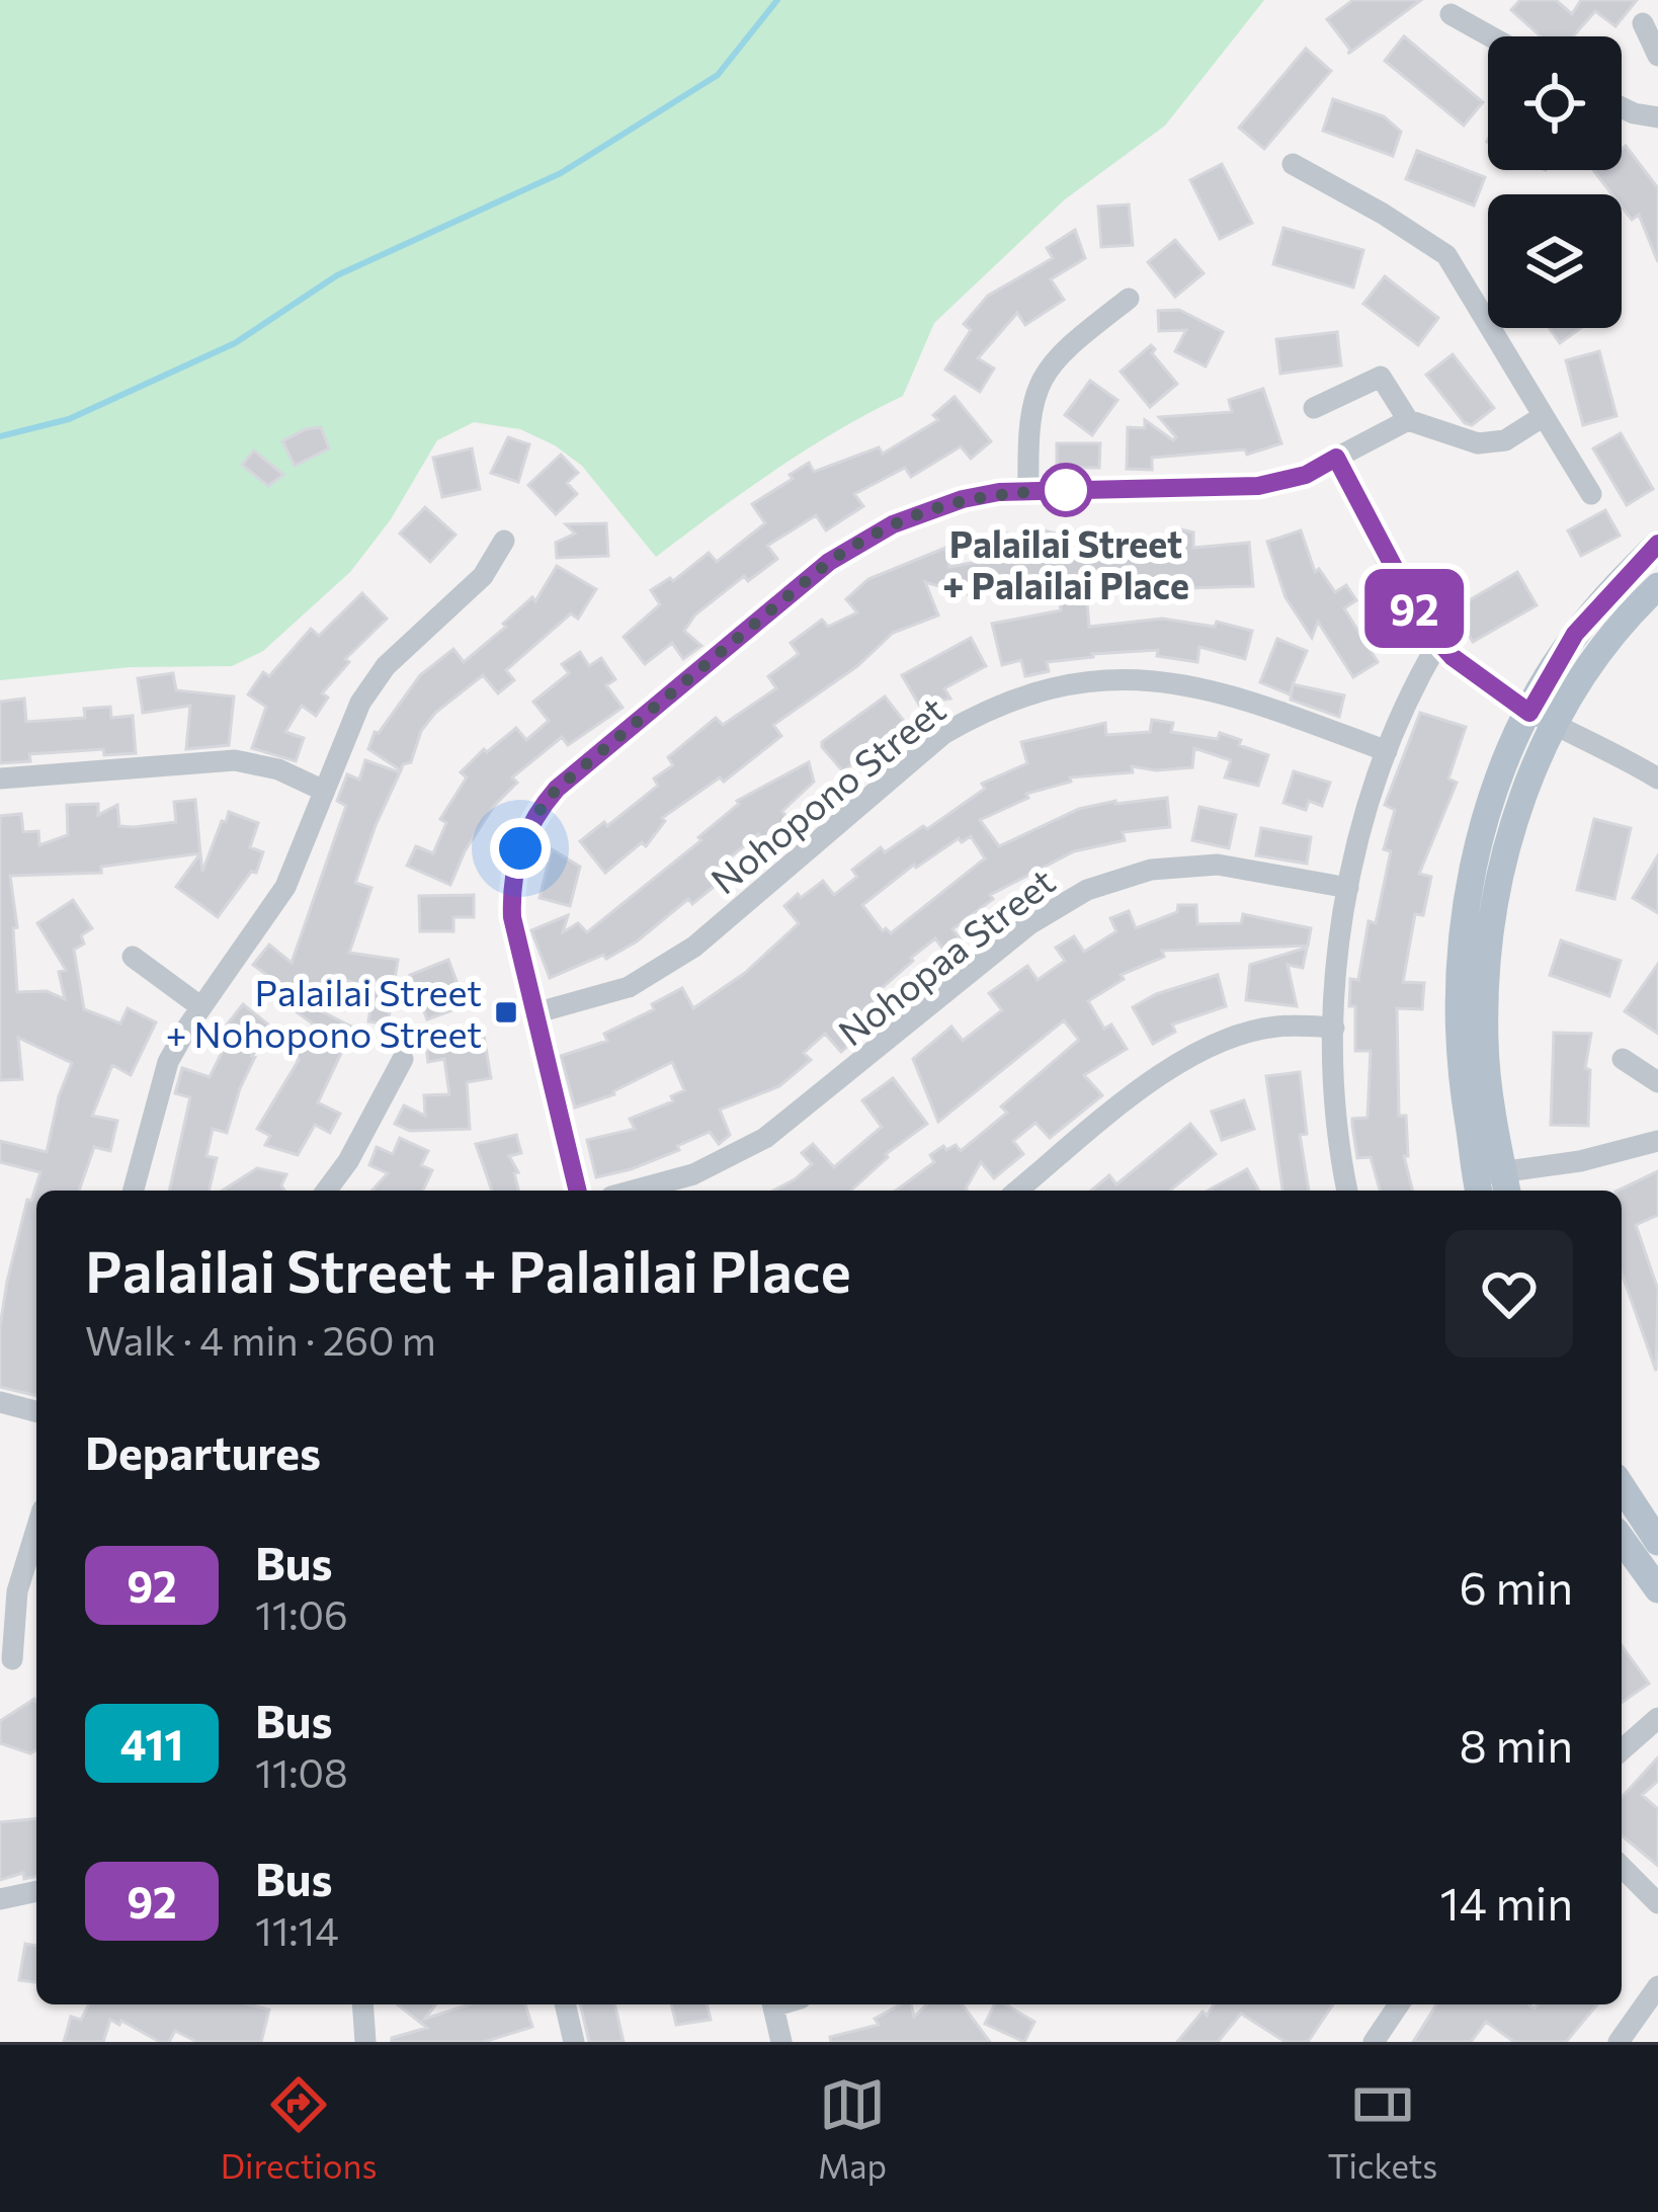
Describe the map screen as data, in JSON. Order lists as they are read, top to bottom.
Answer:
{
  "streets": {
    "street": ["Nohopono Street", "Nohopaa Street"]
  },
  "places": {
    "other": ["Palailai Street + Palailai Place"],
    "transit": ["Palailai Street + Nohopono Street"]
  },
  "lines": ["bus line 92"],
  "page": {
    "on_map": "92",
    "heading": [
      ["Palailai Street + Palailai Place", "Walk · 4 min · 260 m"],
      "Departures"
    ],
    "list": [
      {
        "mark": "92",
        "name": "Bus",
        "note": "11:06",
        "value": "6 min"
      },
      {
        "mark": "411",
        "name": "Bus",
        "note": "11:08",
        "value": "8 min"
      },
      {
        "mark": "92",
        "name": "Bus",
        "note": "11:14",
        "value": "14 min"
      }
    ],
    "tabs": ["Directions", "Map", "Tickets"]
  }
}
